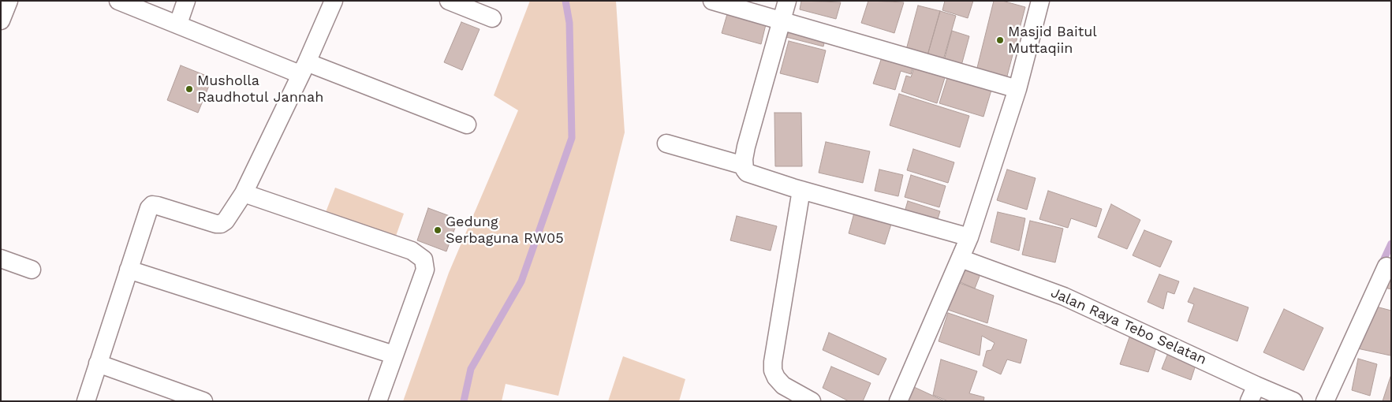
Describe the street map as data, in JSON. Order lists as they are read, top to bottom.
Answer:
{
  "streets": {
    "street": ["Jalan Raya Tebo Selatan"]
  },
  "places": ["Masjid Baitul Muttaqiin", "Musholla Raudhotul Jannah", "Gedung Serbaguna RW05"]
}
